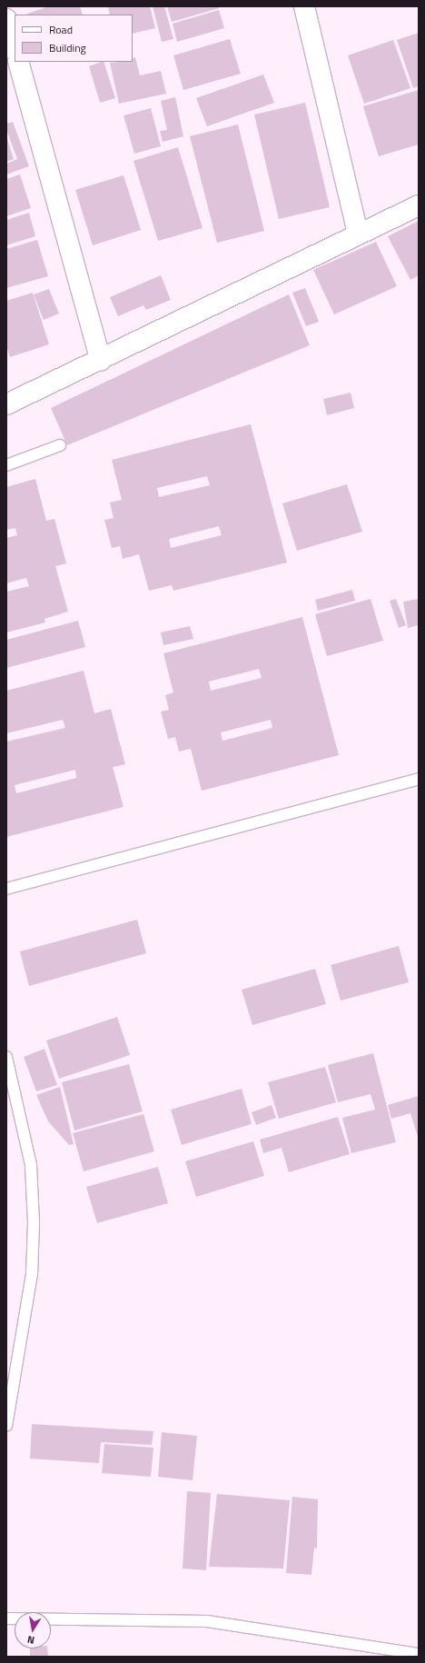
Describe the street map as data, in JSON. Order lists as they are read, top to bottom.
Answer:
{
  "legend": ["Road", "Building"],
  "north": "bottom"
}
